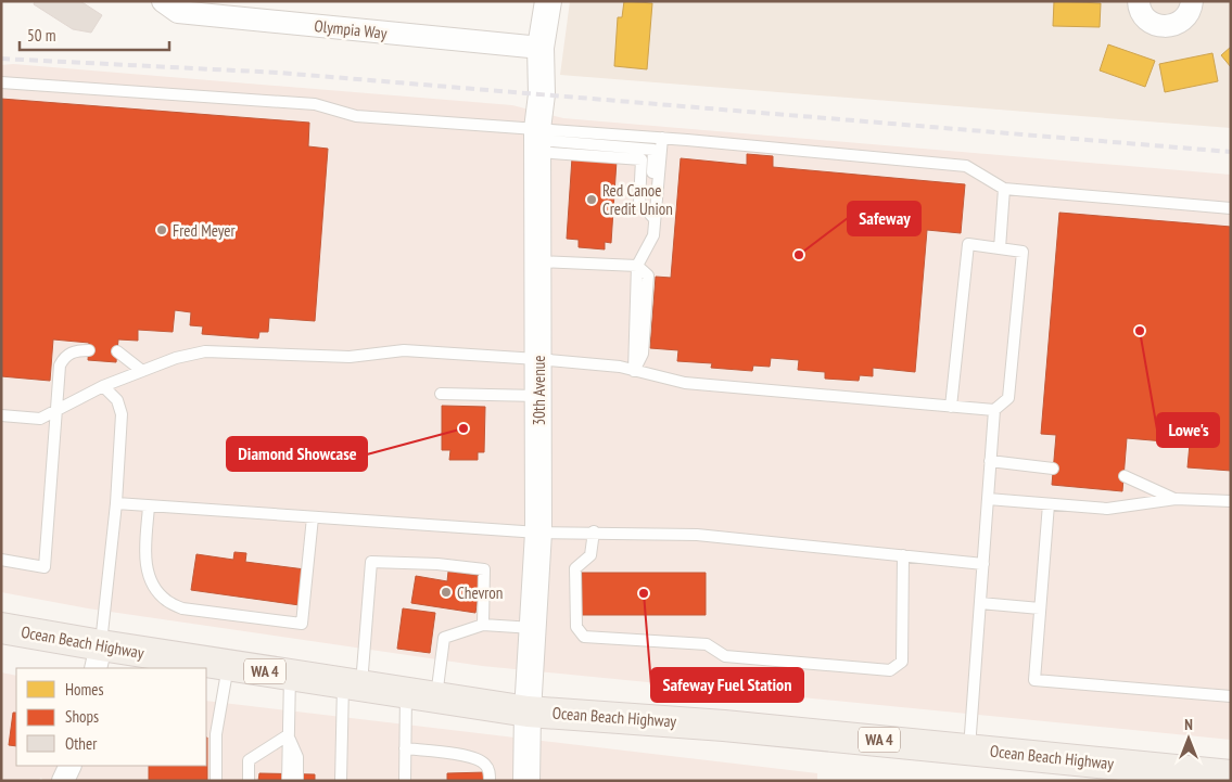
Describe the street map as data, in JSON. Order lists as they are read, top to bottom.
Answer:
{
  "streets": {
    "main road": ["Ocean Beach Highway", "WA 4"],
    "street": ["Olympia Way", "30th Avenue"]
  },
  "crossings": [
    ["Olympia Way", "30th Avenue"],
    ["30th Avenue", "Ocean Beach Highway"]
  ],
  "places": [
    "Red Canoe Credit Union",
    "Fred Meyer",
    "Safeway",
    "Lowe's",
    "Diamond Showcase",
    "Chevron",
    "Safeway Fuel Station"
  ],
  "legend": ["Homes", "Shops", "Other"],
  "scale_bar": "50 m",
  "north": "top"
}
